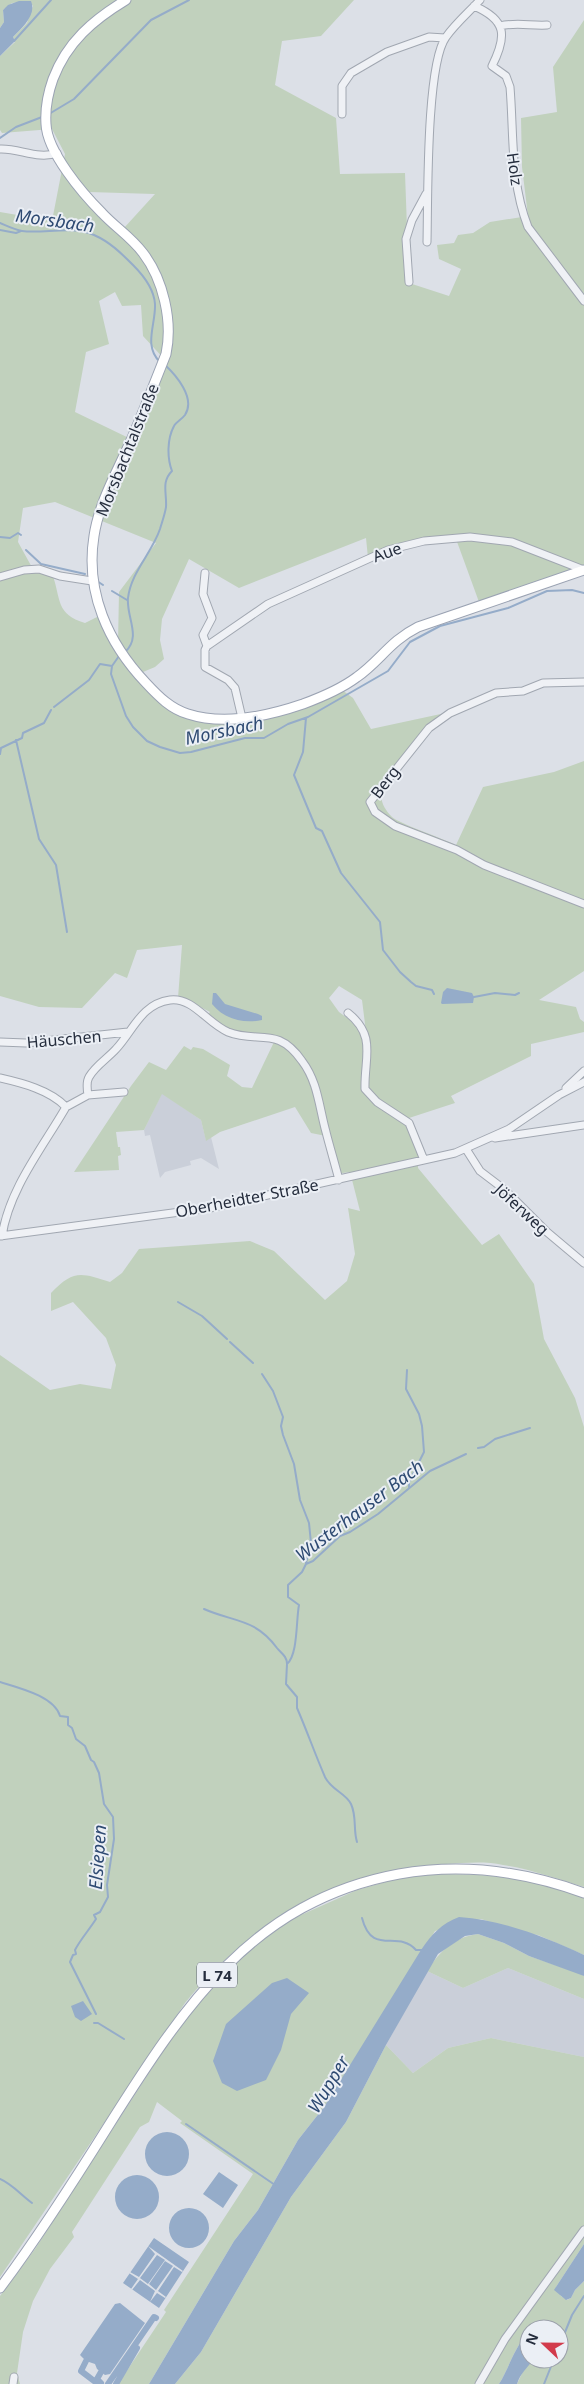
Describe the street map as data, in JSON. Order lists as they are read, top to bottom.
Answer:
{
  "streets": {
    "main road": ["Morsbachtalstraße", "L 74"],
    "street": [
      "Holz",
      "Aue",
      "Berg",
      "Häuschen",
      "Oberheidter Straße",
      "Jöferweg"
    ]
  },
  "crossings": [
    ["Morsbachtalstraße", "Aue"],
    ["Oberheidter Straße", "Jöferweg"]
  ],
  "water": [
    "Morsbach",
    "Wusterhauser Bach",
    "Elsiepen",
    "Wupper"
  ],
  "north": "left"
}
